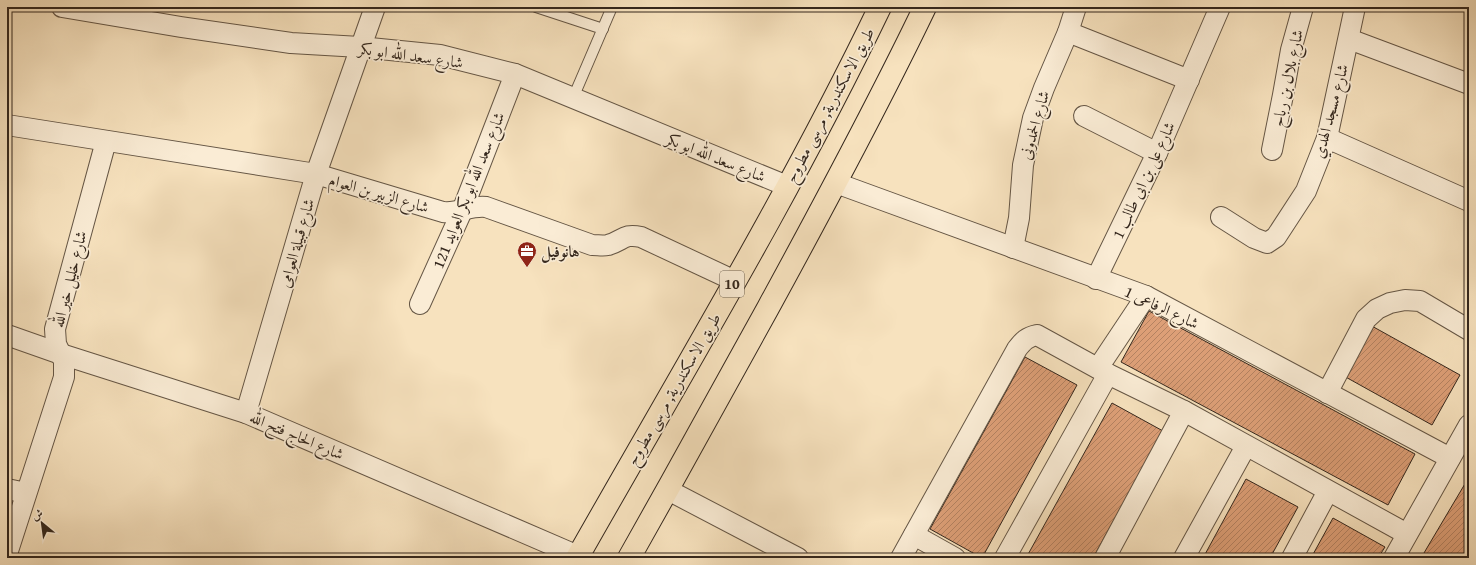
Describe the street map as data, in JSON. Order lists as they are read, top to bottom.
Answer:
{
  "streets": {
    "main road": ["طريق الاسكندرية, مرسى مطروح", "10"],
    "street": [
      "شارع سعد الله ابو بكر",
      "شارع بلال بن رباح",
      "شارع مسجد الهدي",
      "شارع الحمدونى",
      "شارع على بن ابى طالب 1",
      "شارع سعد الله ابو بكر العوايد 121",
      "شارع الزبير بن العوام",
      "شارع قبيلة العوامى",
      "شارع خليل خير الله",
      "شارع الرفاعى 1",
      "شارع الحاج فتح الله"
    ]
  },
  "crossings": [
    ["شارع سعد الله ابو بكر", "طريق الاسكندرية, مرسى مطروح"],
    ["شارع سعد الله ابو بكر", "شارع سعد الله ابو بكر العوايد 121"],
    ["شارع سعد الله ابو بكر", "شارع قبيلة العوامى"],
    ["طريق الاسكندرية, مرسى مطروح", "شارع الزبير بن العوام"],
    ["طريق الاسكندرية, مرسى مطروح", "شارع الحاج فتح الله"],
    ["شارع الحمدونى", "شارع الرفاعى 1"],
    ["شارع على بن ابى طالب 1", "شارع الرفاعى 1"],
    ["شارع سعد الله ابو بكر العوايد 121", "شارع الزبير بن العوام"],
    ["شارع الزبير بن العوام", "شارع قبيلة العوامى"],
    ["شارع الزبير بن العوام", "شارع خليل خير الله"],
    ["شارع قبيلة العوامى", "شارع الحاج فتح الله"],
    ["شارع خليل خير الله", "شارع الحاج فتح الله"]
  ],
  "places": {
    "office": ["هانوفيل"]
  },
  "north": "top left"
}
